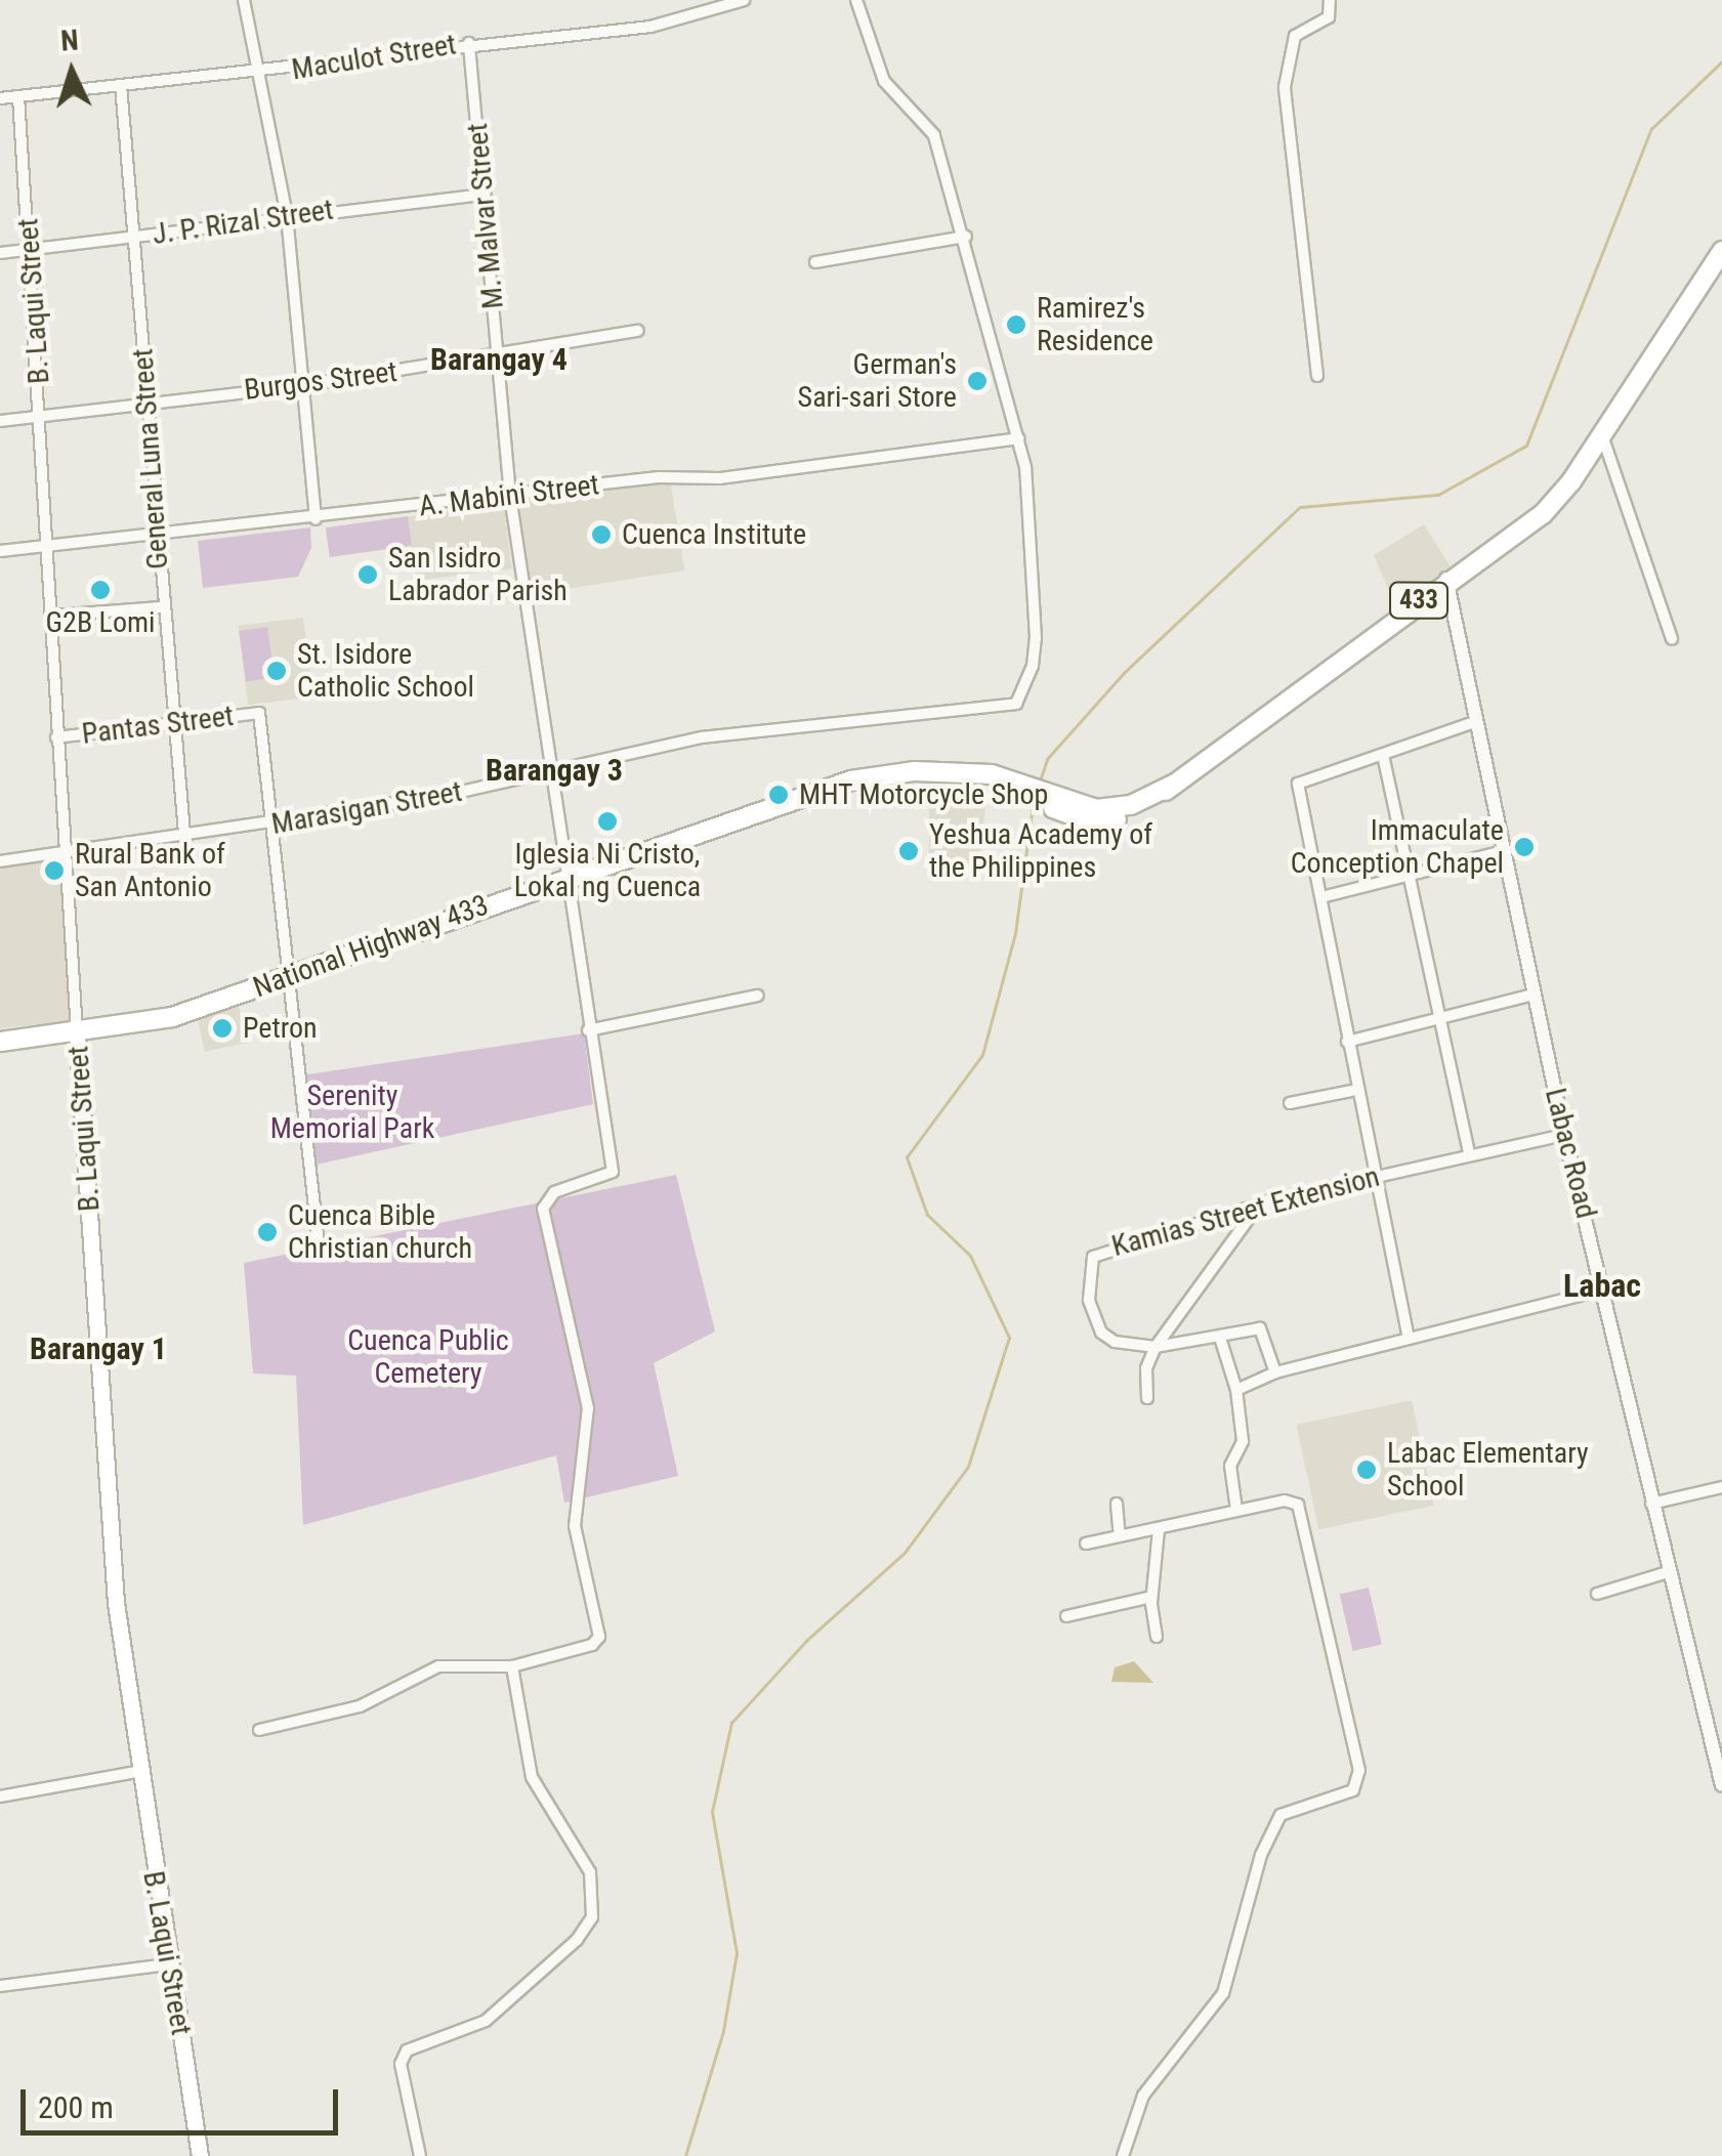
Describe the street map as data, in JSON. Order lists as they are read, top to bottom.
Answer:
{
  "streets": {
    "main road": ["B. Laqui Street", "433", "National Highway 433"],
    "street": [
      "Maculot Street",
      "M. Malvar Street",
      "J. P. Rizal Street",
      "Burgos Street",
      "General Luna Street",
      "A. Mabini Street",
      "Pantas Street",
      "Marasigan Street",
      "Labac Road",
      "Kamias Street Extension"
    ]
  },
  "crossings": [
    ["Maculot Street", "M. Malvar Street"],
    ["Maculot Street", "B. Laqui Street"],
    ["Maculot Street", "General Luna Street"],
    ["M. Malvar Street", "J. P. Rizal Street"],
    ["M. Malvar Street", "Burgos Street"],
    ["M. Malvar Street", "A. Mabini Street"],
    ["M. Malvar Street", "Marasigan Street"],
    ["M. Malvar Street", "National Highway 433"],
    ["J. P. Rizal Street", "B. Laqui Street"],
    ["J. P. Rizal Street", "General Luna Street"],
    ["B. Laqui Street", "Burgos Street"],
    ["B. Laqui Street", "A. Mabini Street"],
    ["B. Laqui Street", "Pantas Street"],
    ["B. Laqui Street", "Marasigan Street"],
    ["B. Laqui Street", "National Highway 433"],
    ["Burgos Street", "General Luna Street"],
    ["General Luna Street", "A. Mabini Street"],
    ["General Luna Street", "Pantas Street"],
    ["General Luna Street", "Marasigan Street"],
    ["A. Mabini Street", "Marasigan Street"],
    ["Pantas Street", "Marasigan Street"],
    ["National Highway 433", "Labac Road"],
    ["Labac Road", "Kamias Street Extension"]
  ],
  "districts": [
    "Barangay 4",
    "Barangay 3",
    "Labac",
    "Barangay 1"
  ],
  "parks": ["Serenity Memorial Park", "Cuenca Public Cemetery"],
  "places": [
    "Ramirez's Residence",
    "German's Sari-sari Store",
    "Cuenca Institute",
    "San Isidro Labrador Parish",
    "G2B Lomi",
    "St. Isidore Catholic School",
    "MHT Motorcycle Shop",
    "Iglesia Ni Cristo, Lokal ng Cuenca",
    "Immaculate Conception Chapel",
    "Yeshua Academy of the Philippines",
    "Rural Bank of San Antonio",
    "Petron",
    "Cuenca Bible Christian church",
    "Labac Elementary School"
  ],
  "scale_bar": "200 m",
  "north": "top"
}
